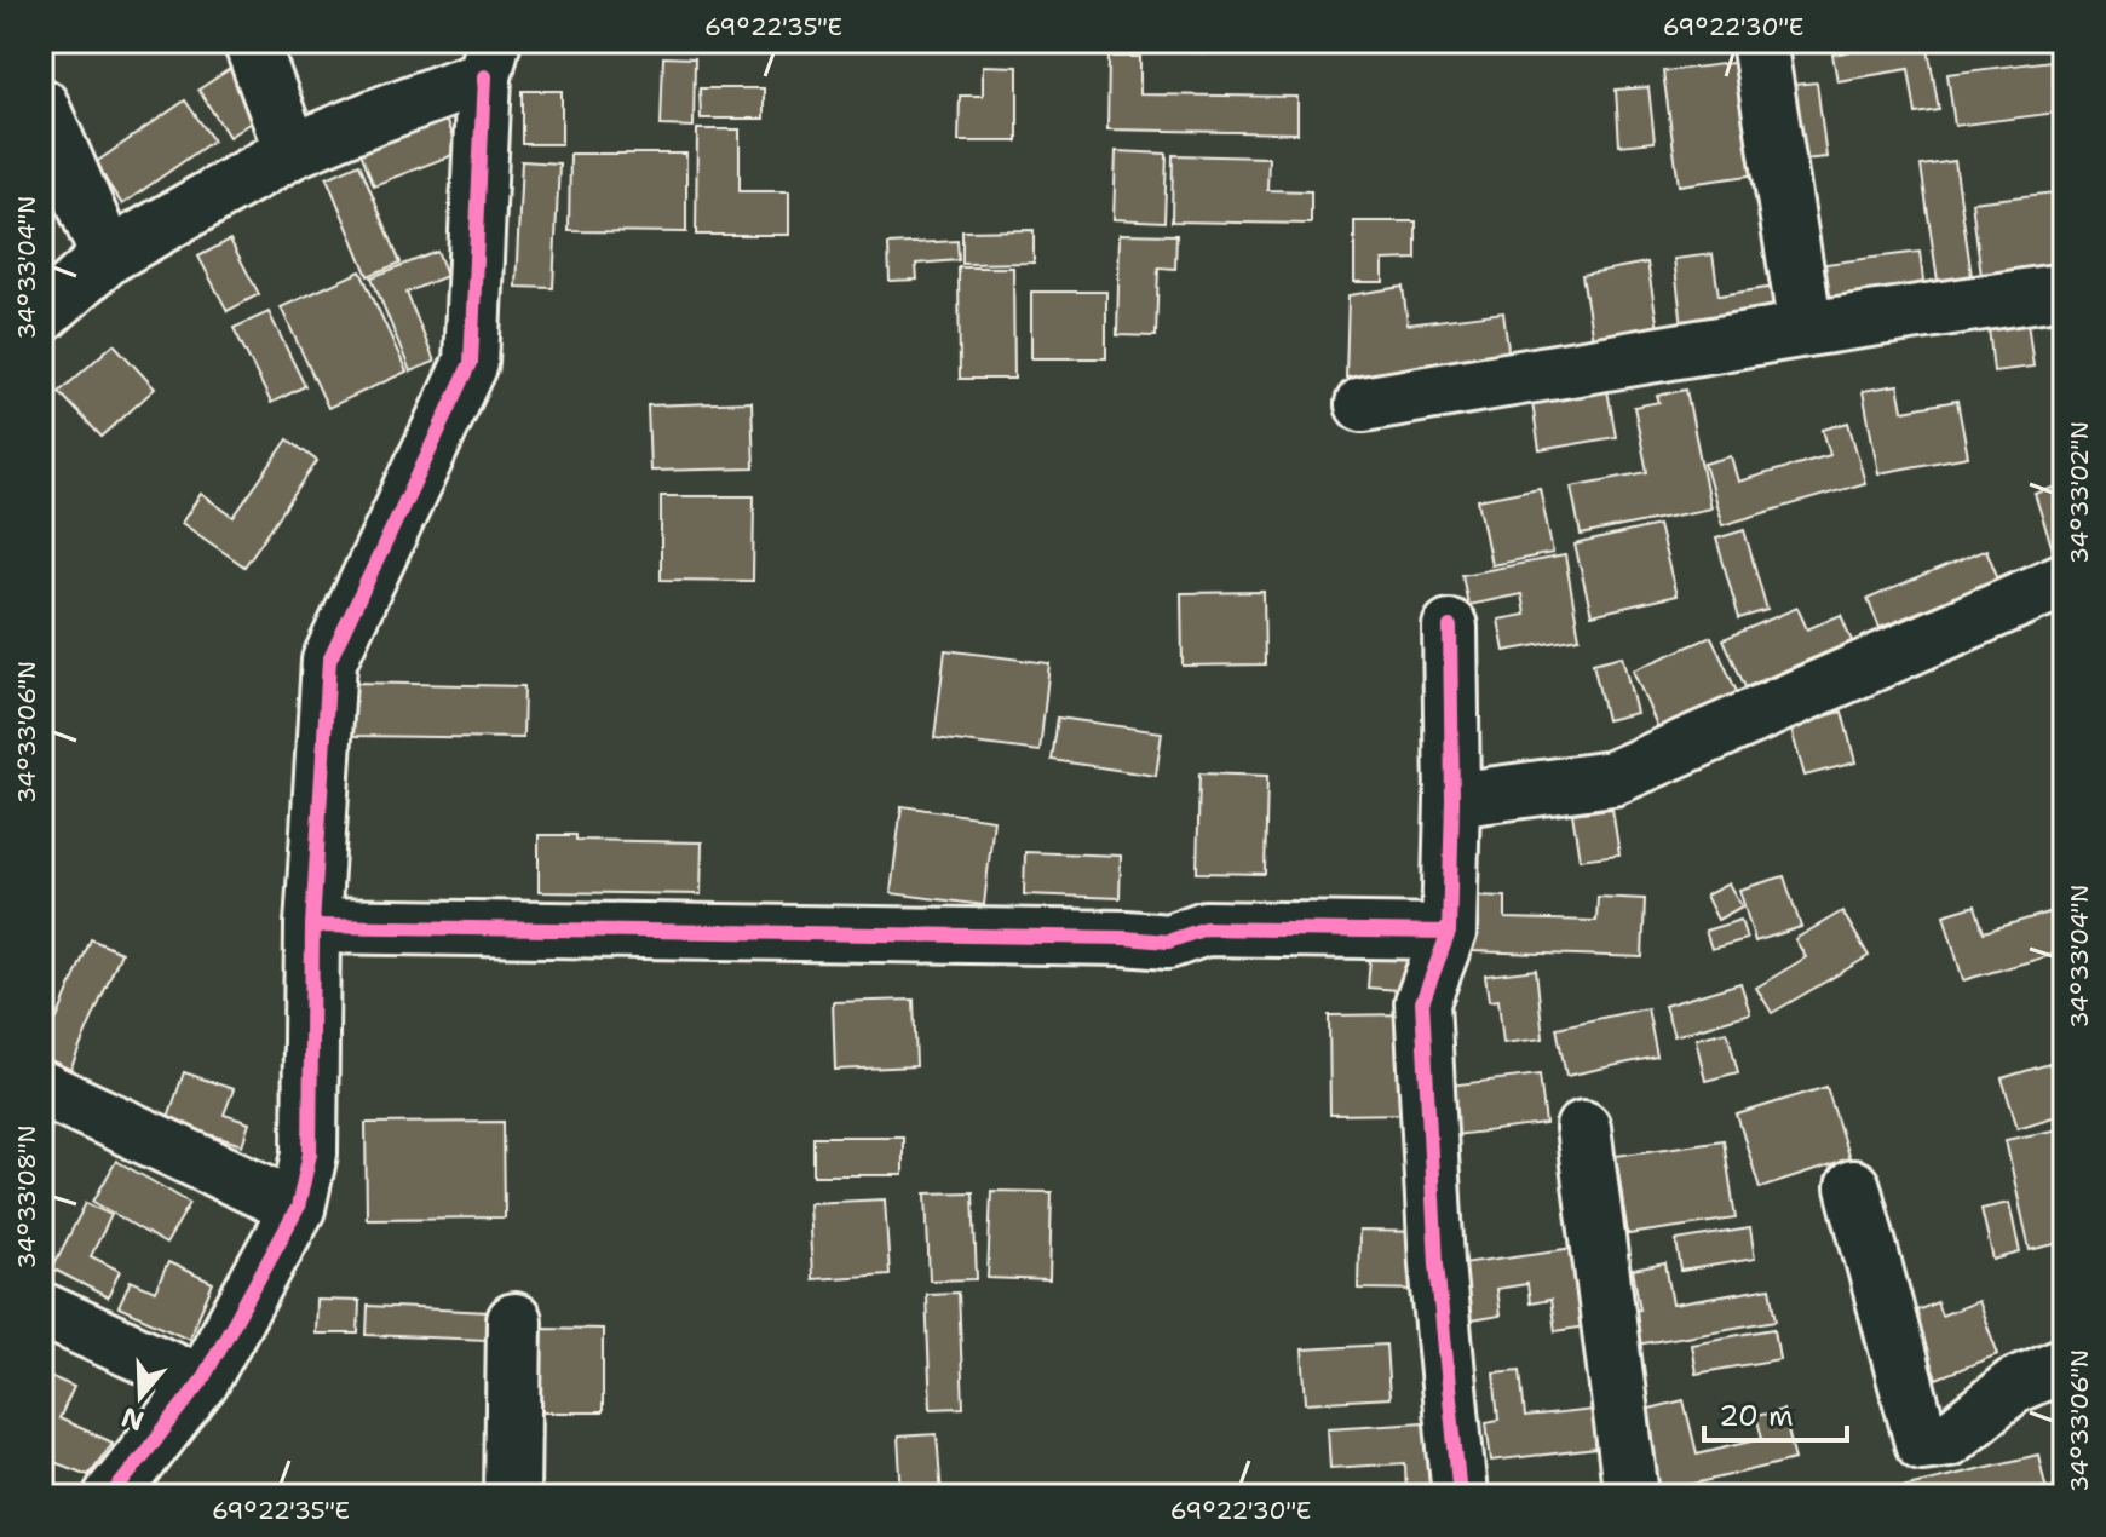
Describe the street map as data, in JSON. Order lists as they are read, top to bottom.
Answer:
{
  "scale_bar": "20 m",
  "north": "bottom",
  "coordinates": [
    "69°22'35\"E",
    "69°22'30\"E",
    "34°33'04\"N",
    "34°33'02\"N",
    "34°33'06\"N",
    "34°33'08\"N"
  ]
}
